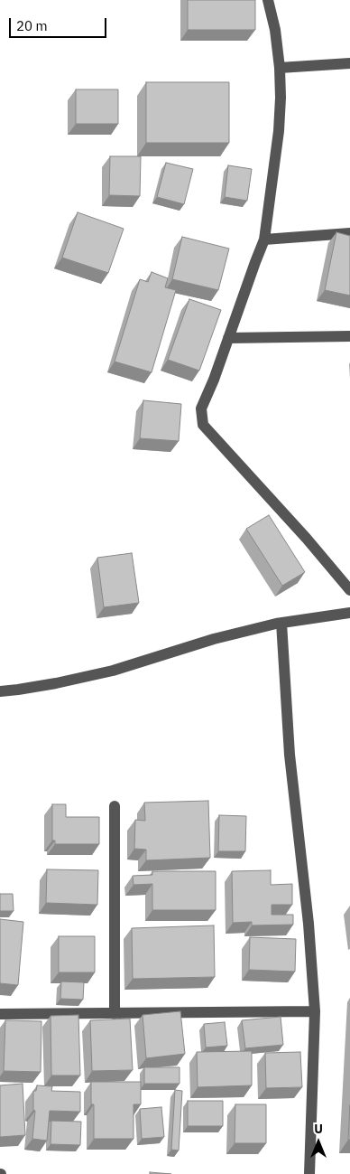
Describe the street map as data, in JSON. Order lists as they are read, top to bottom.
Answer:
{
  "scale_bar": "20 m",
  "north": "top"
}
